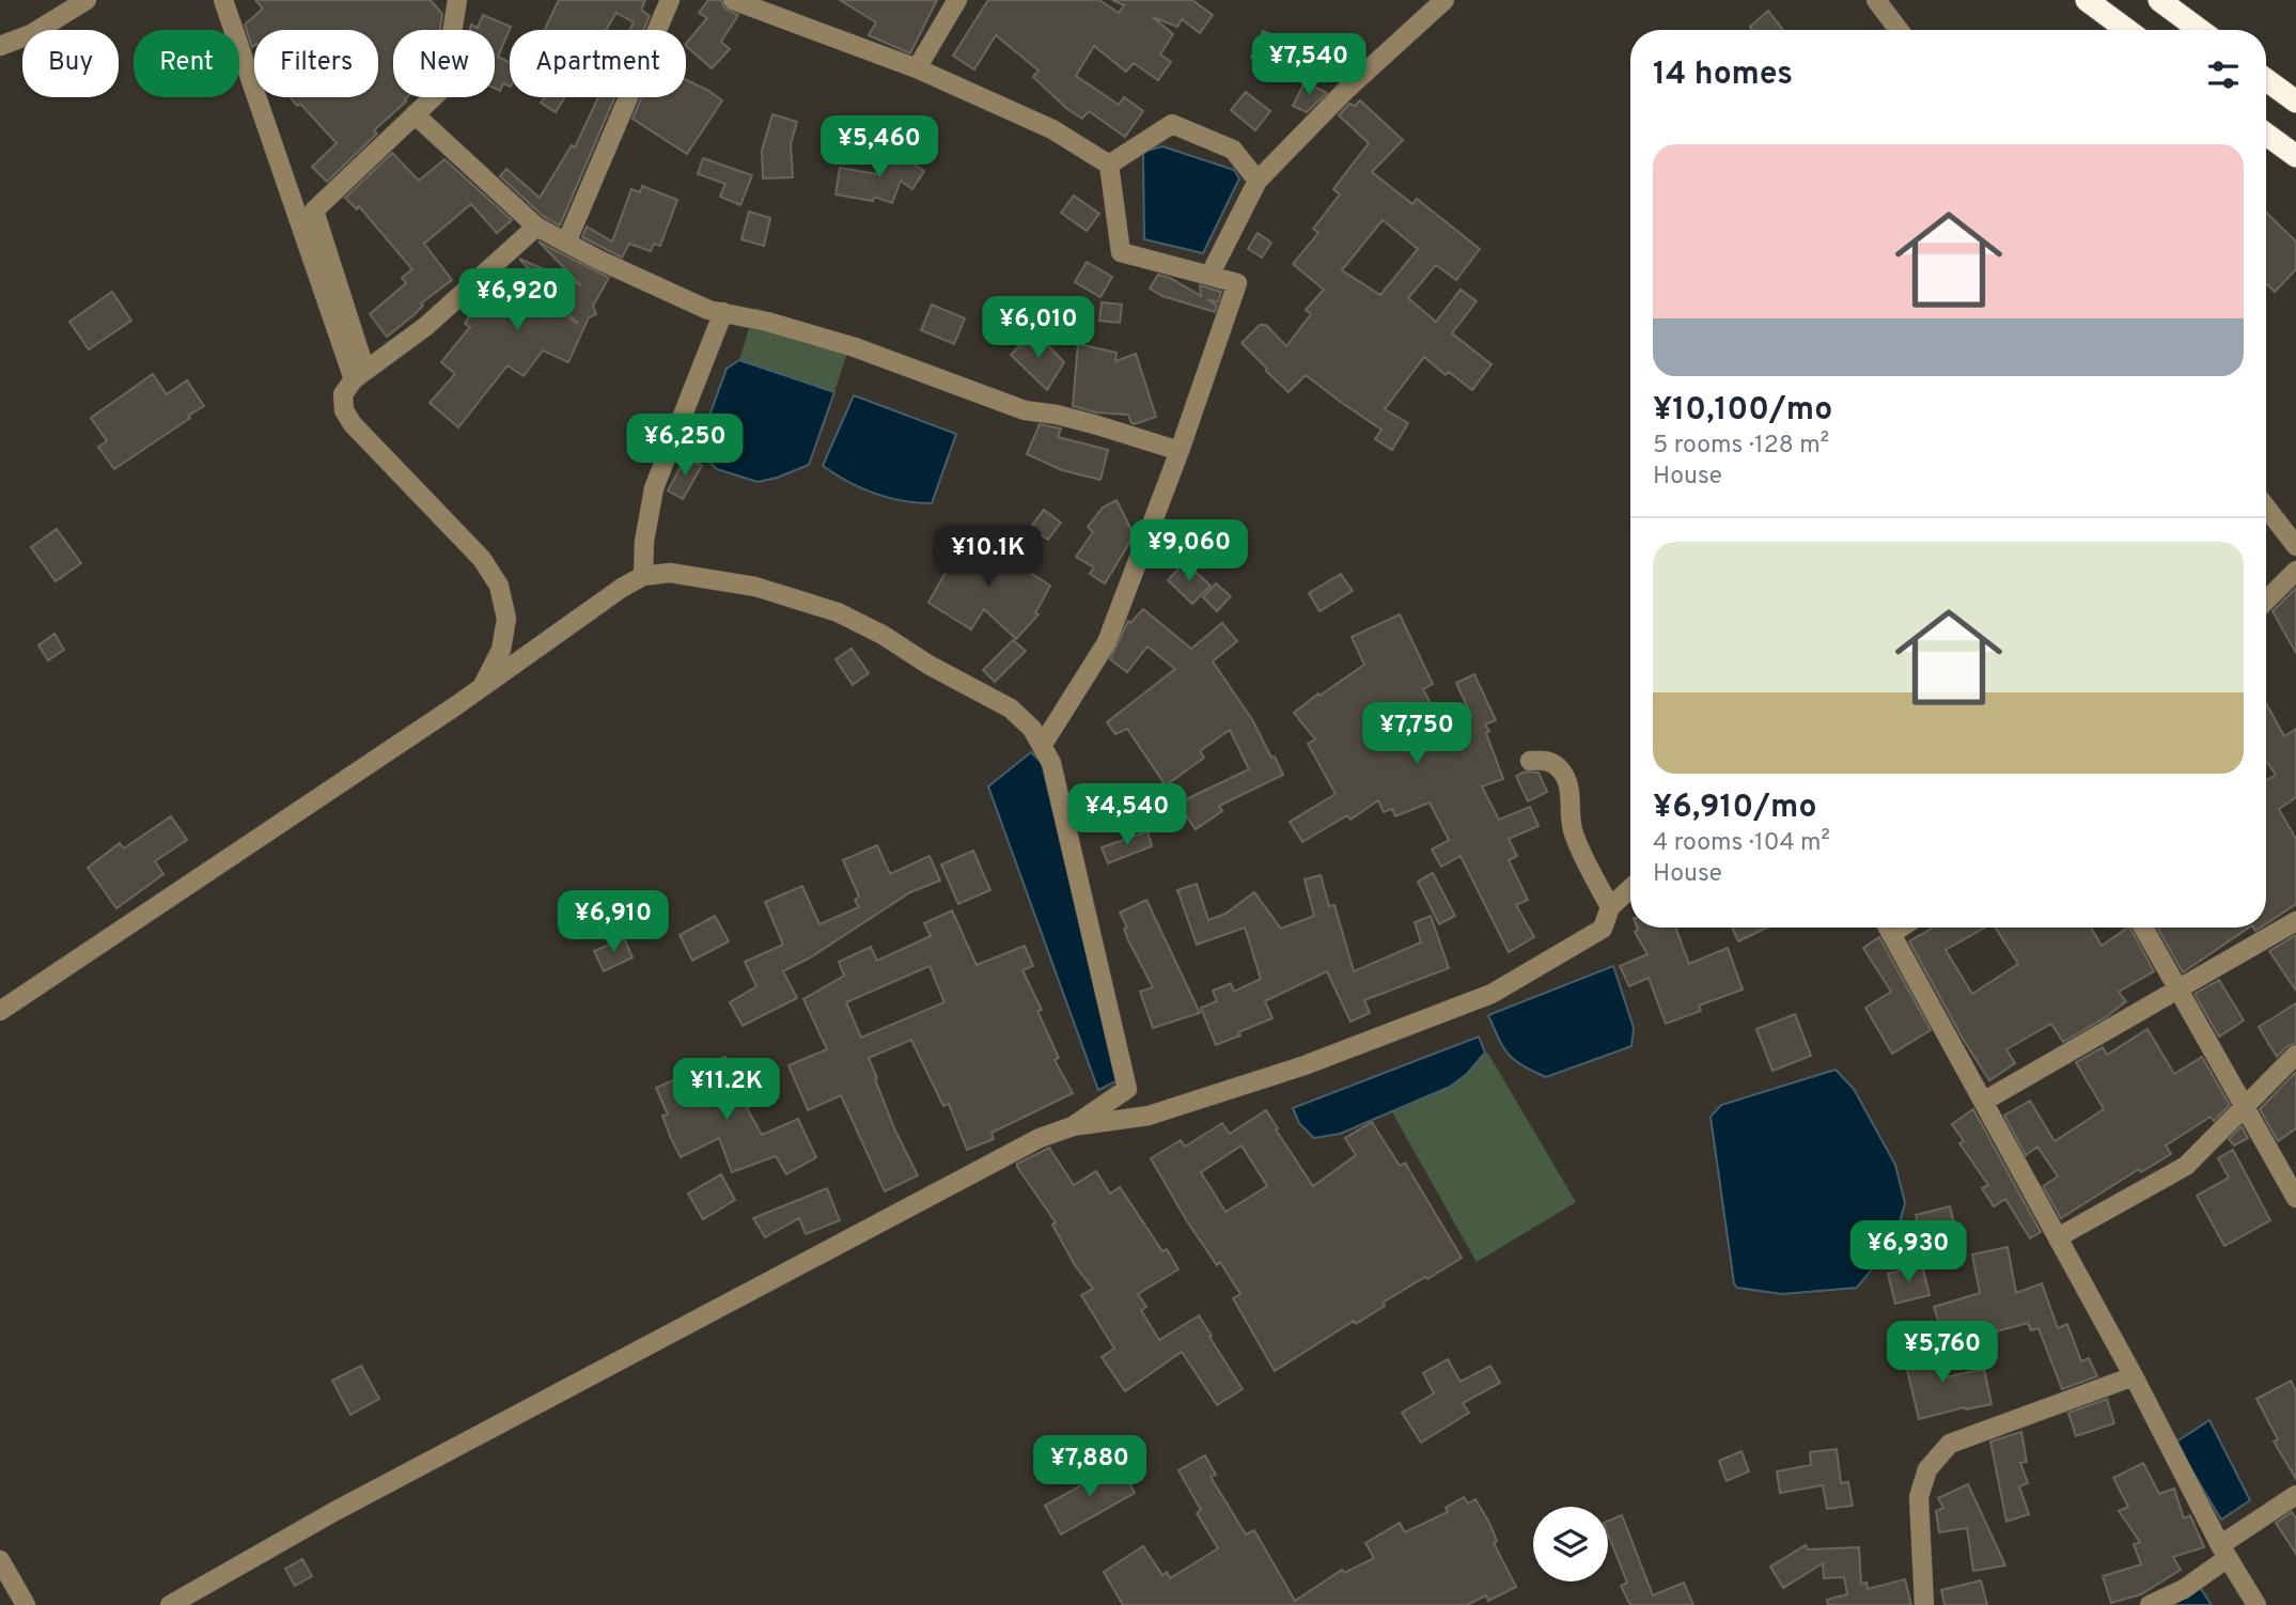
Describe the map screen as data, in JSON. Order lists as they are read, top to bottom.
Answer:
{
  "page": {
    "chip": [
      "Buy",
      "Rent",
      "Filters",
      "New",
      "Apartment"
    ],
    "heading": "14 homes",
    "price": [
      "¥7,540",
      "¥5,460",
      "¥6,920",
      "¥6,010",
      "¥6,250",
      "¥9,060",
      "¥10.1K",
      "¥7,750",
      "¥4,540",
      "¥6,910",
      "¥11.2K",
      "¥6,930",
      "¥5,760",
      "¥7,880"
    ],
    "list": [
      {
        "name": "¥10,100/mo",
        "note": "5 rooms · 128 m² · House"
      },
      {
        "name": "¥6,910/mo",
        "note": "4 rooms · 104 m² · House"
      }
    ]
  }
}
